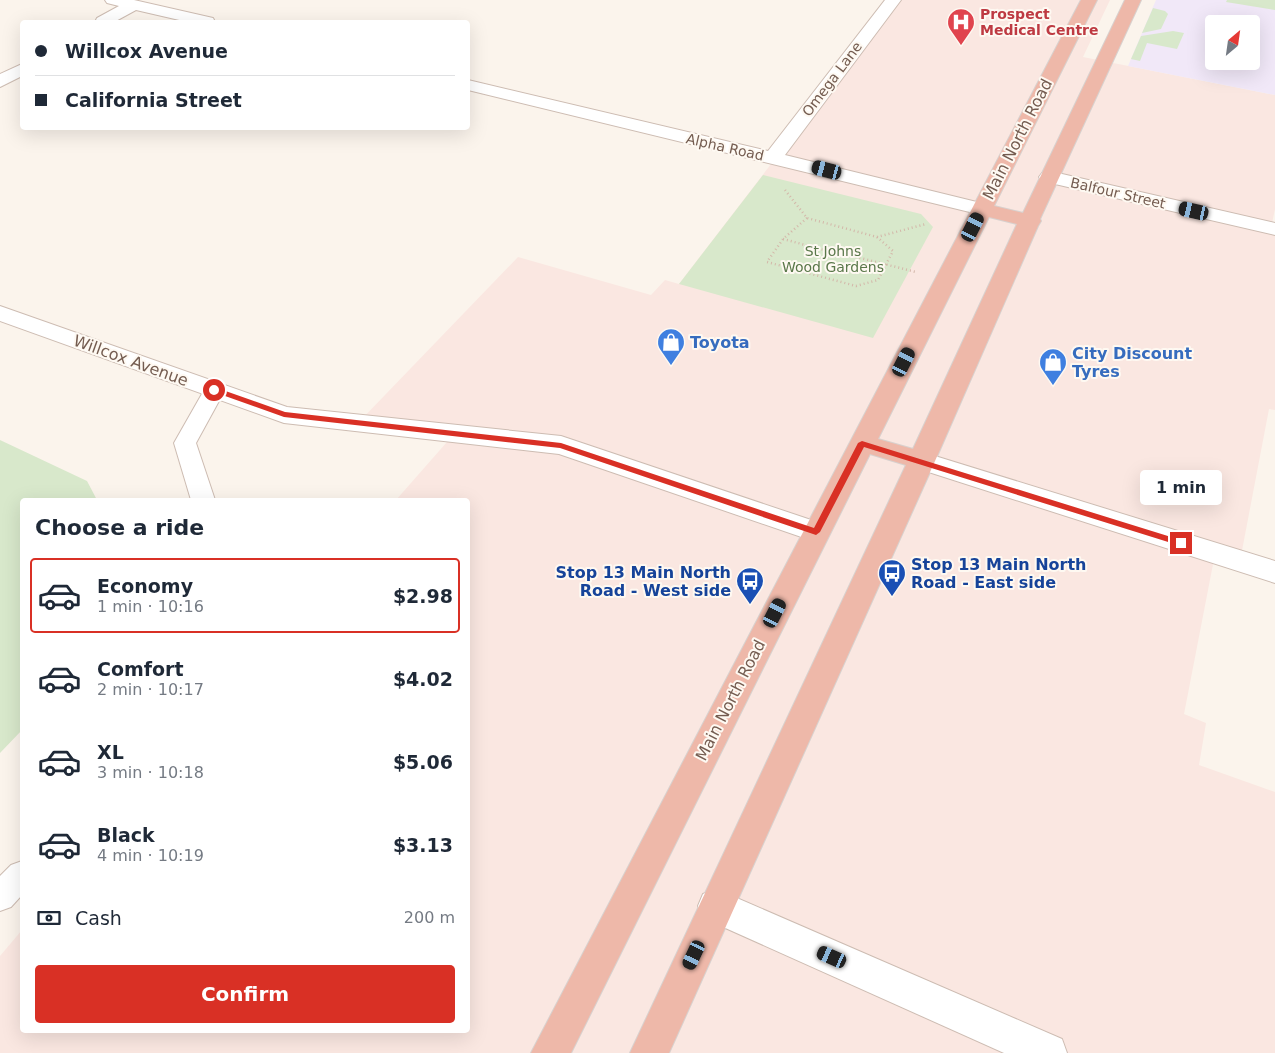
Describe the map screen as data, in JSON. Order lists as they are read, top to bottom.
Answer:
{
  "streets": {
    "highway": ["Main North Road"],
    "street": [
      "Omega Lane",
      "Alpha Road",
      "Balfour Street",
      "Willcox Avenue"
    ]
  },
  "crossings": [
    ["Omega Lane", "Alpha Road"],
    ["Main North Road", "Alpha Road"],
    ["Main North Road", "Willcox Avenue"]
  ],
  "parks": ["St Johns Wood Gardens"],
  "places": {
    "hospital": ["Prospect Medical Centre"],
    "shop": ["Toyota", "City Discount Tyres"],
    "bus stop": ["Stop 13 Main North Road - East side", "Stop 13 Main North Road - West side"]
  },
  "north": "top right",
  "page": {
    "banner": ["Willcox Avenue", "California Street"],
    "bubble": "1 min",
    "heading": "Choose a ride",
    "list": [
      {
        "name": "Economy",
        "note": "1 min · 10:16",
        "value": "$2.98"
      },
      {
        "name": "Comfort",
        "note": "2 min · 10:17",
        "value": "$4.02"
      },
      {
        "name": "XL",
        "note": "3 min · 10:18",
        "value": "$5.06"
      },
      {
        "name": "Black",
        "note": "4 min · 10:19",
        "value": "$3.13"
      }
    ],
    "pay": ["Cash", "200 m"],
    "buttons": "Confirm"
  }
}
